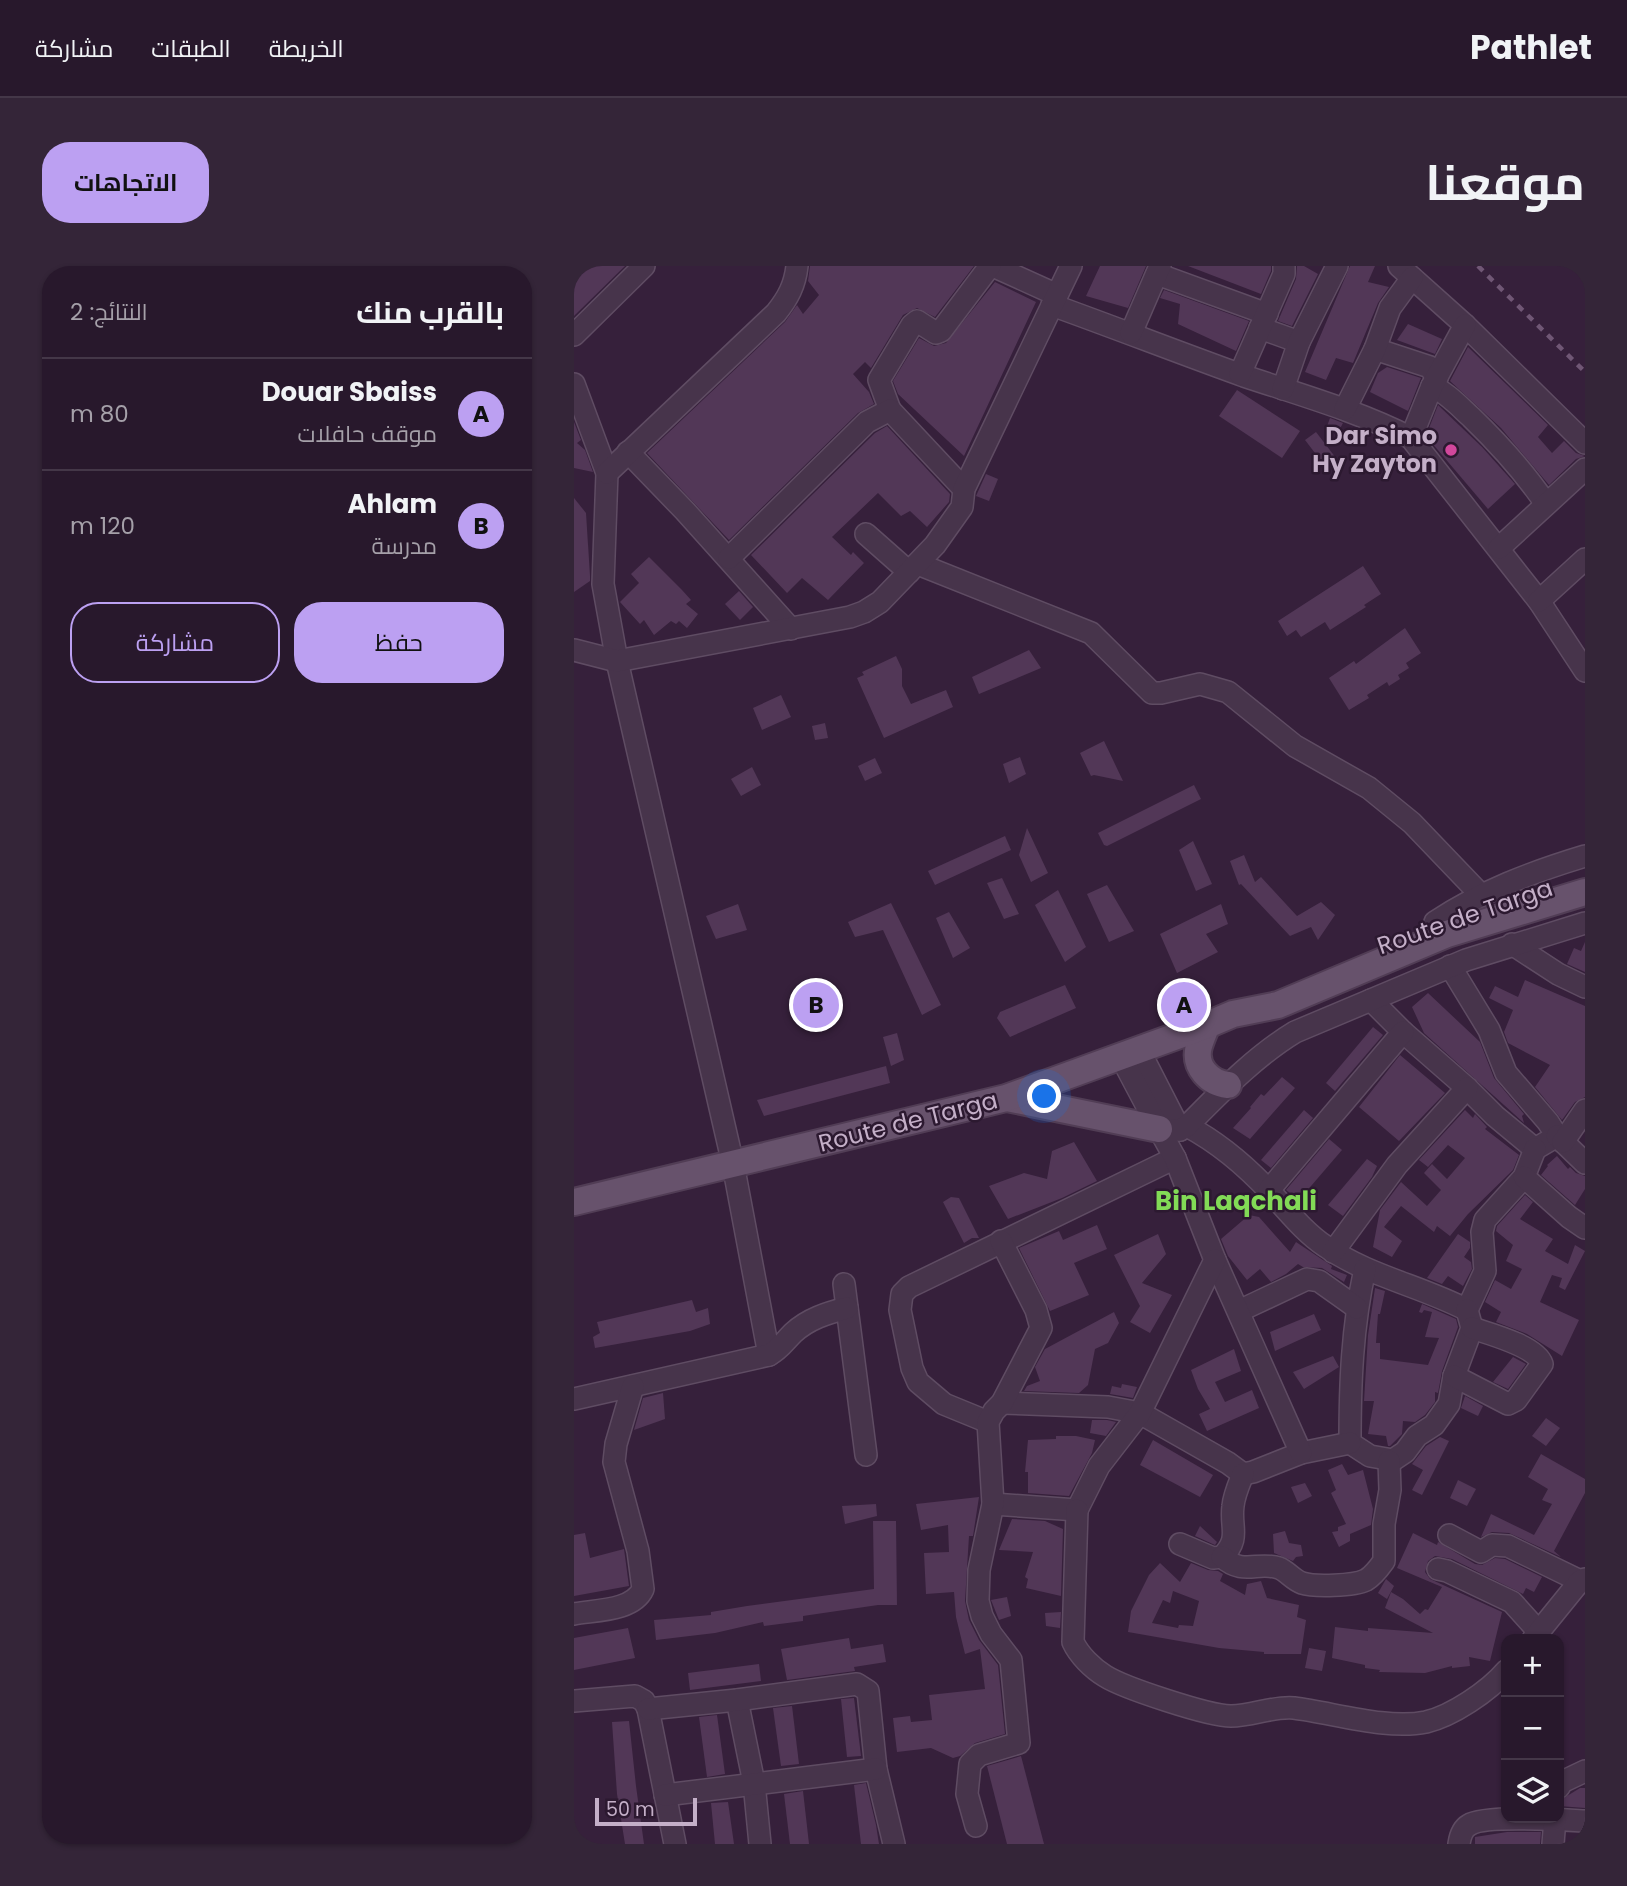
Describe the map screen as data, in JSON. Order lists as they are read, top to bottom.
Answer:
{
  "streets": {
    "main road": ["Route de Targa"]
  },
  "districts": ["Bin Laqchali"],
  "places": ["Dar Simo Hy Zayton"],
  "scale_bar": "50 m",
  "page": {
    "header": "Pathlet",
    "nav": ["الخريطة", "الطبقات", "مشاركة"],
    "title": "موقعنا",
    "buttons": [
      "الاتجاهات",
      ["حفظ", "مشاركة"]
    ],
    "heading": ["بالقرب منك", "النتائج: 2"],
    "list": [
      {
        "mark": "A",
        "name": "Douar Sbaiss",
        "note": "موقف حافلات",
        "value": "80 m"
      },
      {
        "mark": "B",
        "name": "Ahlam",
        "note": "مدرسة",
        "value": "120 m"
      }
    ],
    "pins": ["A", "B"],
    "map_buttons": ["+", "−"],
    "scale": "50 m"
  }
}
